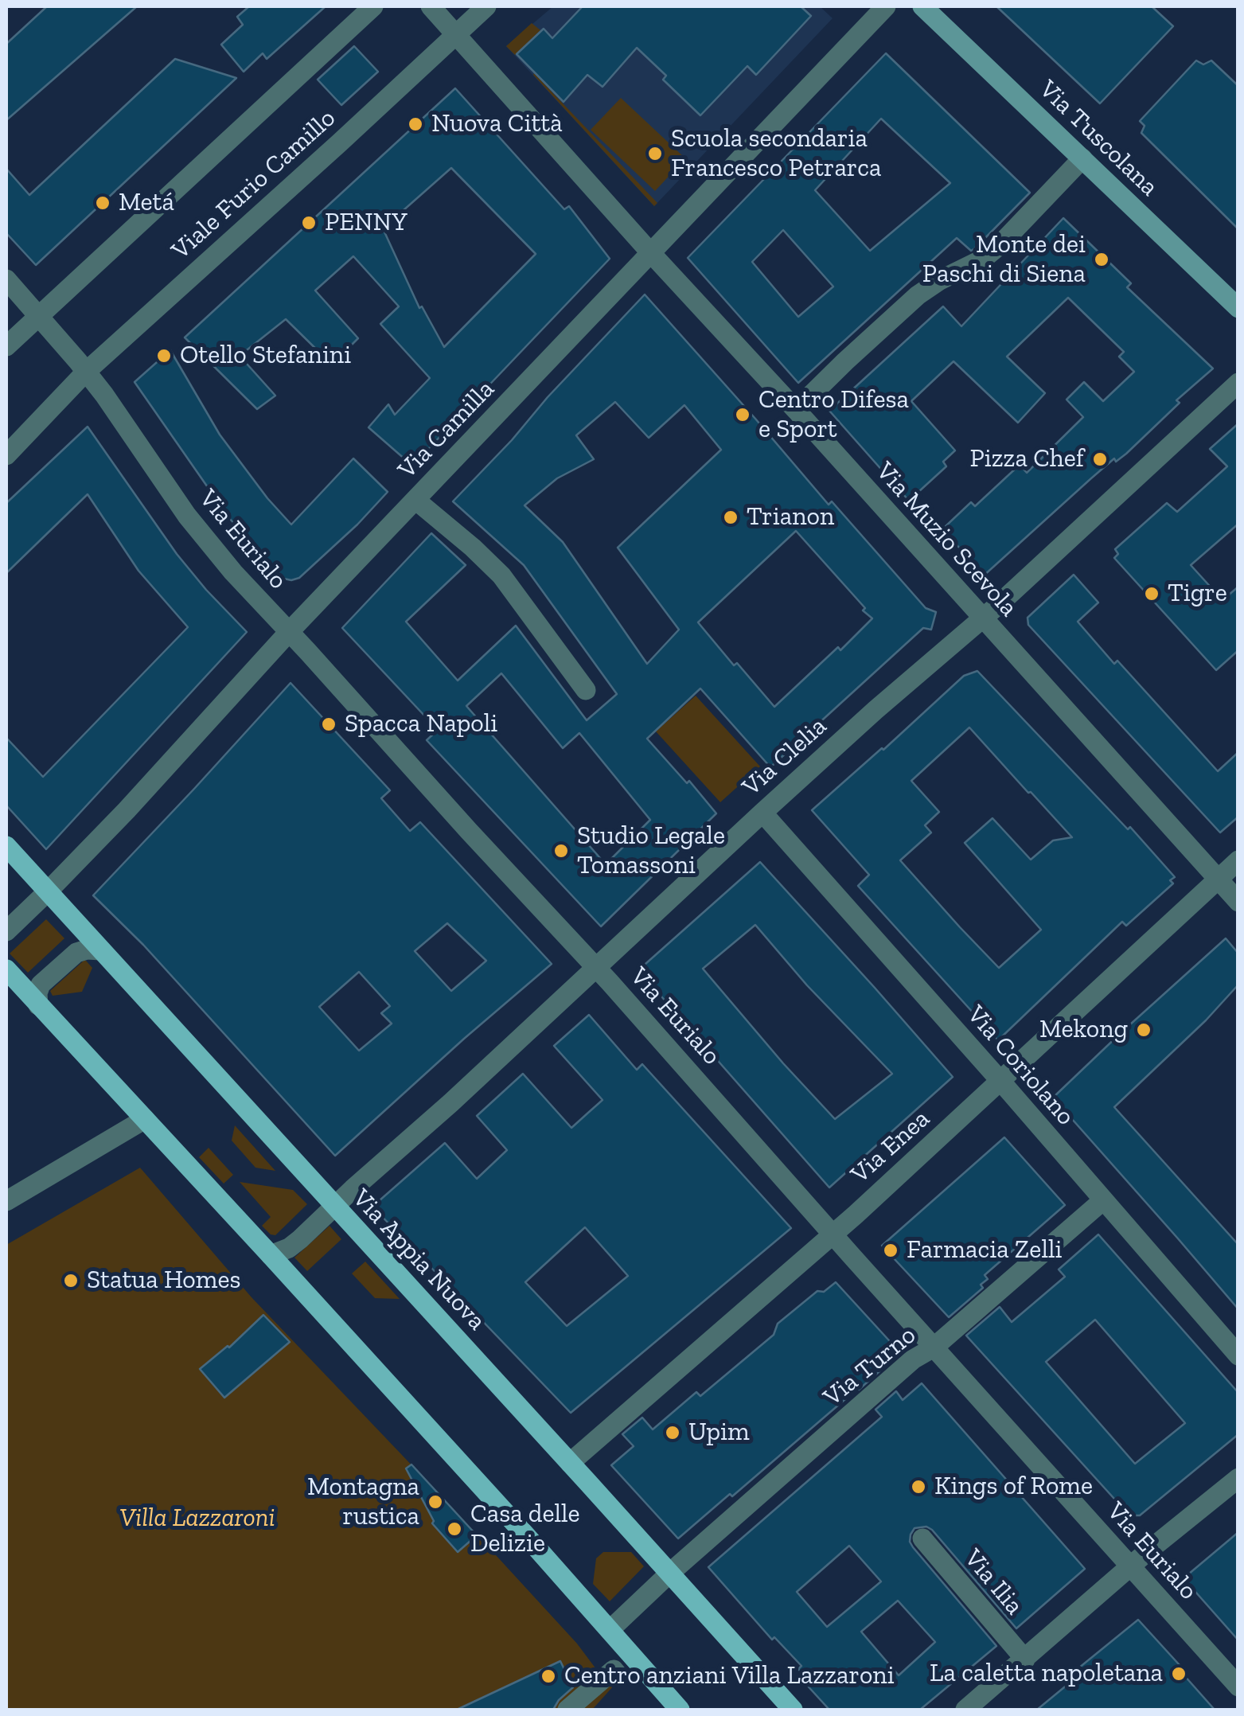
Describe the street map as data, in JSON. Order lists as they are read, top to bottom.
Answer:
{
  "streets": {
    "main road": ["Via Tuscolana", "Via Appia Nuova"],
    "street": [
      "Viale Furio Camillo",
      "Via Camilla",
      "Via Eurialo",
      "Via Muzio Scevola",
      "Via Clelia",
      "Via Coriolano",
      "Via Enea",
      "Via Turno",
      "Via Ilia"
    ]
  },
  "crossings": [
    ["Viale Furio Camillo", "Via Eurialo"],
    ["Viale Furio Camillo", "Via Muzio Scevola"],
    ["Via Camilla", "Via Eurialo"],
    ["Via Camilla", "Via Muzio Scevola"],
    ["Via Camilla", "Via Appia Nuova"],
    ["Via Eurialo", "Via Clelia"],
    ["Via Eurialo", "Via Enea"],
    ["Via Eurialo", "Via Turno"],
    ["Via Muzio Scevola", "Via Clelia"],
    ["Via Muzio Scevola", "Via Enea"],
    ["Via Clelia", "Via Coriolano"],
    ["Via Clelia", "Via Appia Nuova"],
    ["Via Coriolano", "Via Enea"],
    ["Via Coriolano", "Via Turno"],
    ["Via Enea", "Via Appia Nuova"],
    ["Via Appia Nuova", "Via Turno"]
  ],
  "parks": ["Villa Lazzaroni"],
  "places": [
    "Nuova Città",
    "Scuola secondaria Francesco Petrarca",
    "Metá",
    "PENNY",
    "Monte dei Paschi di Siena",
    "Otello Stefanini",
    "Centro Difesa e Sport",
    "Pizza Chef",
    "Trianon",
    "Tigre",
    "Spacca Napoli",
    "Studio Legale Tomassoni",
    "Mekong",
    "Farmacia Zelli",
    "Statua Homes",
    "Upim",
    "Kings of Rome",
    "Montagna rustica",
    "Casa delle Delizie",
    "La caletta napoletana",
    "Centro anziani Villa Lazzaroni"
  ]
}
